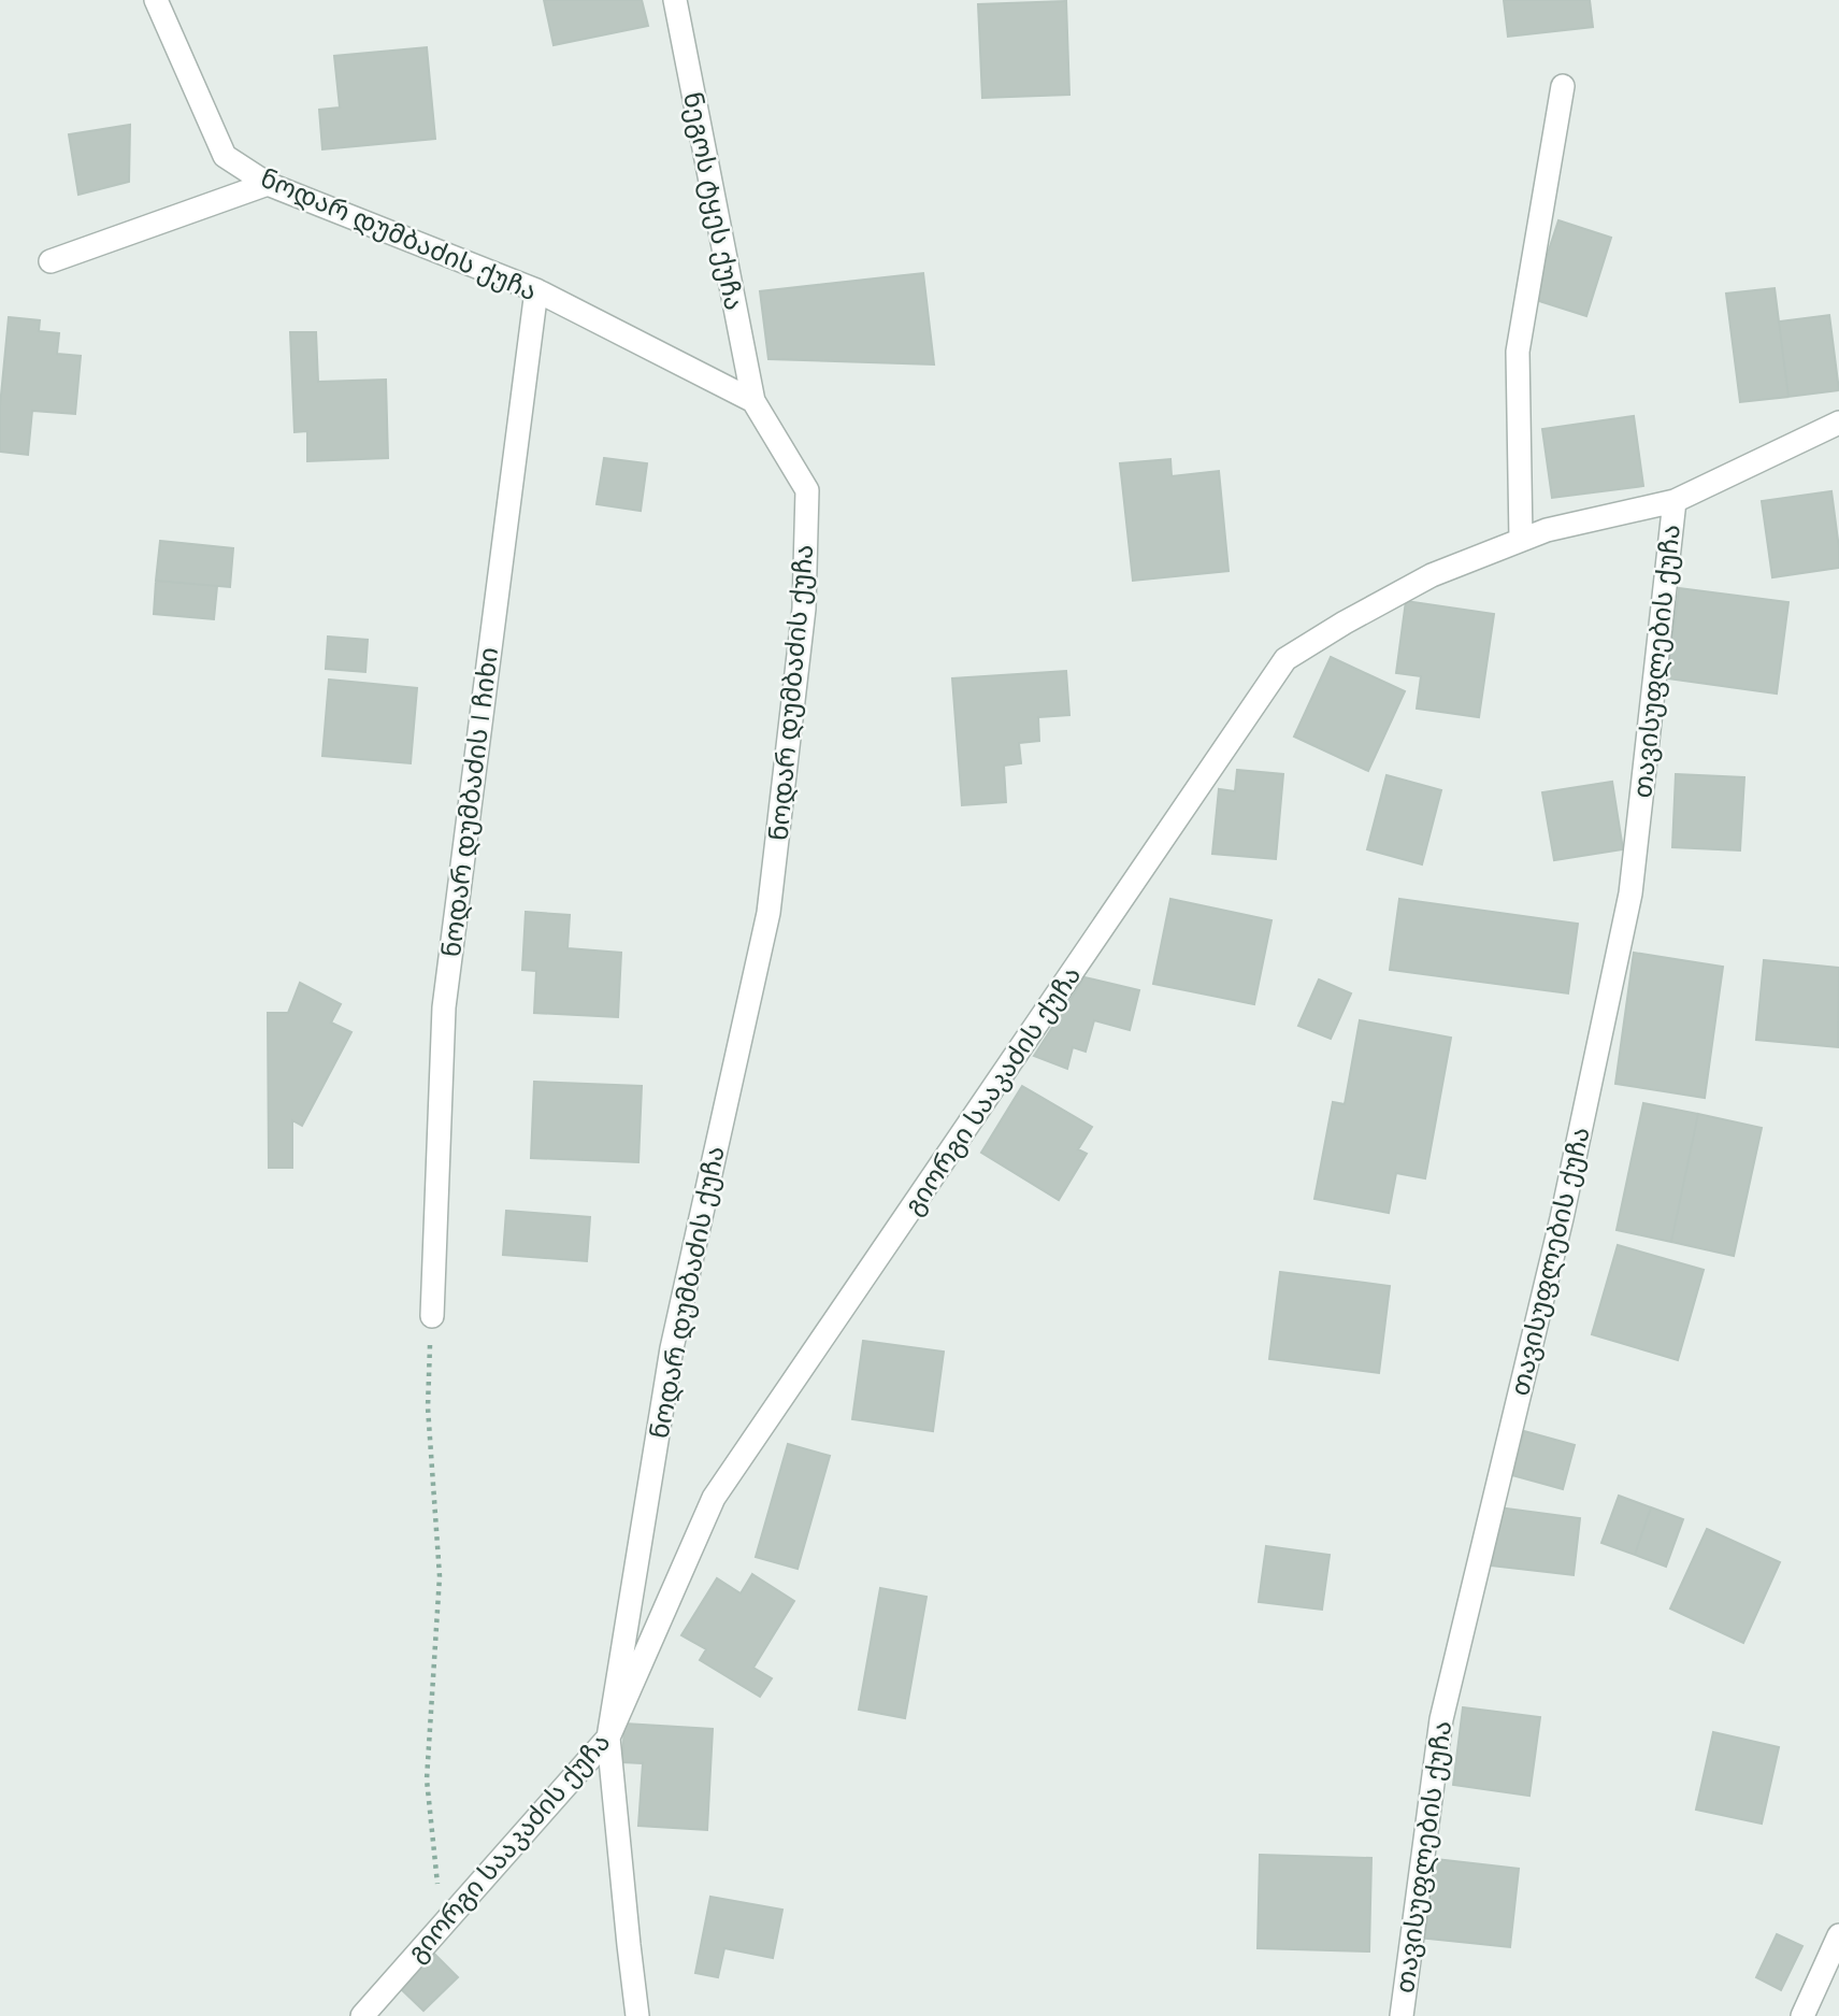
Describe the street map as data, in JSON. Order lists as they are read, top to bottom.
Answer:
{
  "streets": {
    "street": [
      "ნეგოს ტყეს ქუჩა",
      "ნოდარ დუმბაძის ქუჩა",
      "თავისუფლების ქუჩა",
      "ნოდარ დუმბაძის I ჩიხი",
      "გიორგი სააკაძის ქუჩა"
    ]
  },
  "crossings": [
    ["ნეგოს ტყეს ქუჩა", "ნოდარ დუმბაძის ქუჩა"],
    ["ნოდარ დუმბაძის ქუჩა", "ნოდარ დუმბაძის I ჩიხი"],
    ["ნოდარ დუმბაძის ქუჩა", "გიორგი სააკაძის ქუჩა"],
    ["თავისუფლების ქუჩა", "გიორგი სააკაძის ქუჩა"]
  ]
}
